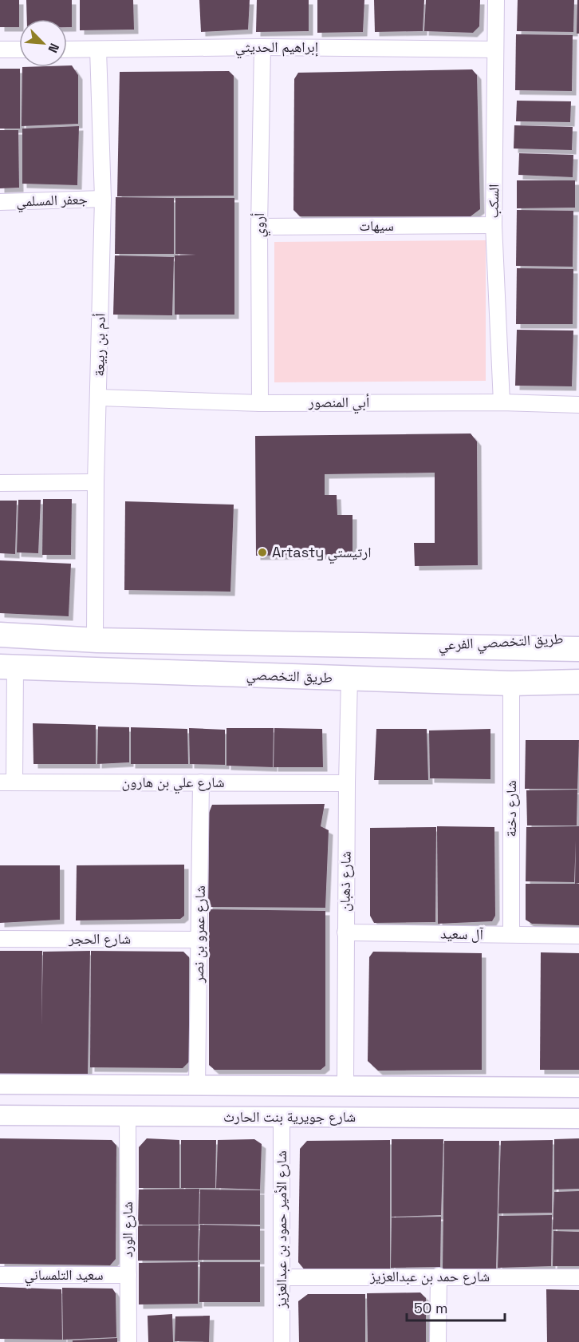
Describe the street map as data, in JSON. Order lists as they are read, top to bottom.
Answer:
{
  "streets": {
    "main road": ["طريق التخصصي"],
    "street": [
      "إبراهيم الحديثي",
      "جعفر المسلمي",
      "السكب",
      "أروي",
      "سيهات",
      "أدم بن ربيعة",
      "أبي المنصور",
      "طريق التخصصي الفرعي",
      "شارع علي بن هارون",
      "شارع دخنة",
      "شارع ذهبان",
      "شارع عمرو بن نصر",
      "آل سعيد",
      "شارع الحجر",
      "شارع جويرية بنت الحارث",
      "شارع الورد",
      "شارع الأمير حمود بن عبدالعزيز",
      "سعيد التلمساني",
      "شارع حمد بن عبدالعزيز"
    ]
  },
  "crossings": [
    ["إبراهيم الحديثي", "السكب"],
    ["إبراهيم الحديثي", "أروي"],
    ["إبراهيم الحديثي", "أدم بن ربيعة"],
    ["جعفر المسلمي", "أدم بن ربيعة"],
    ["السكب", "سيهات"],
    ["السكب", "أبي المنصور"],
    ["أروي", "سيهات"],
    ["أروي", "أبي المنصور"],
    ["أدم بن ربيعة", "أبي المنصور"],
    ["طريق التخصصي", "شارع دخنة"],
    ["طريق التخصصي", "شارع ذهبان"],
    ["شارع علي بن هارون", "شارع ذهبان"],
    ["شارع علي بن هارون", "شارع عمرو بن نصر"],
    ["شارع دخنة", "آل سعيد"],
    ["شارع ذهبان", "آل سعيد"],
    ["شارع عمرو بن نصر", "شارع الحجر"],
    ["شارع جويرية بنت الحارث", "شارع الورد"],
    ["شارع جويرية بنت الحارث", "شارع الأمير حمود بن عبدالعزيز"],
    ["شارع الورد", "سعيد التلمساني"],
    ["شارع الأمير حمود بن عبدالعزيز", "شارع حمد بن عبدالعزيز"]
  ],
  "places": ["Artasty ارتيستي"],
  "scale_bar": "50 m",
  "north": "bottom right"
}
